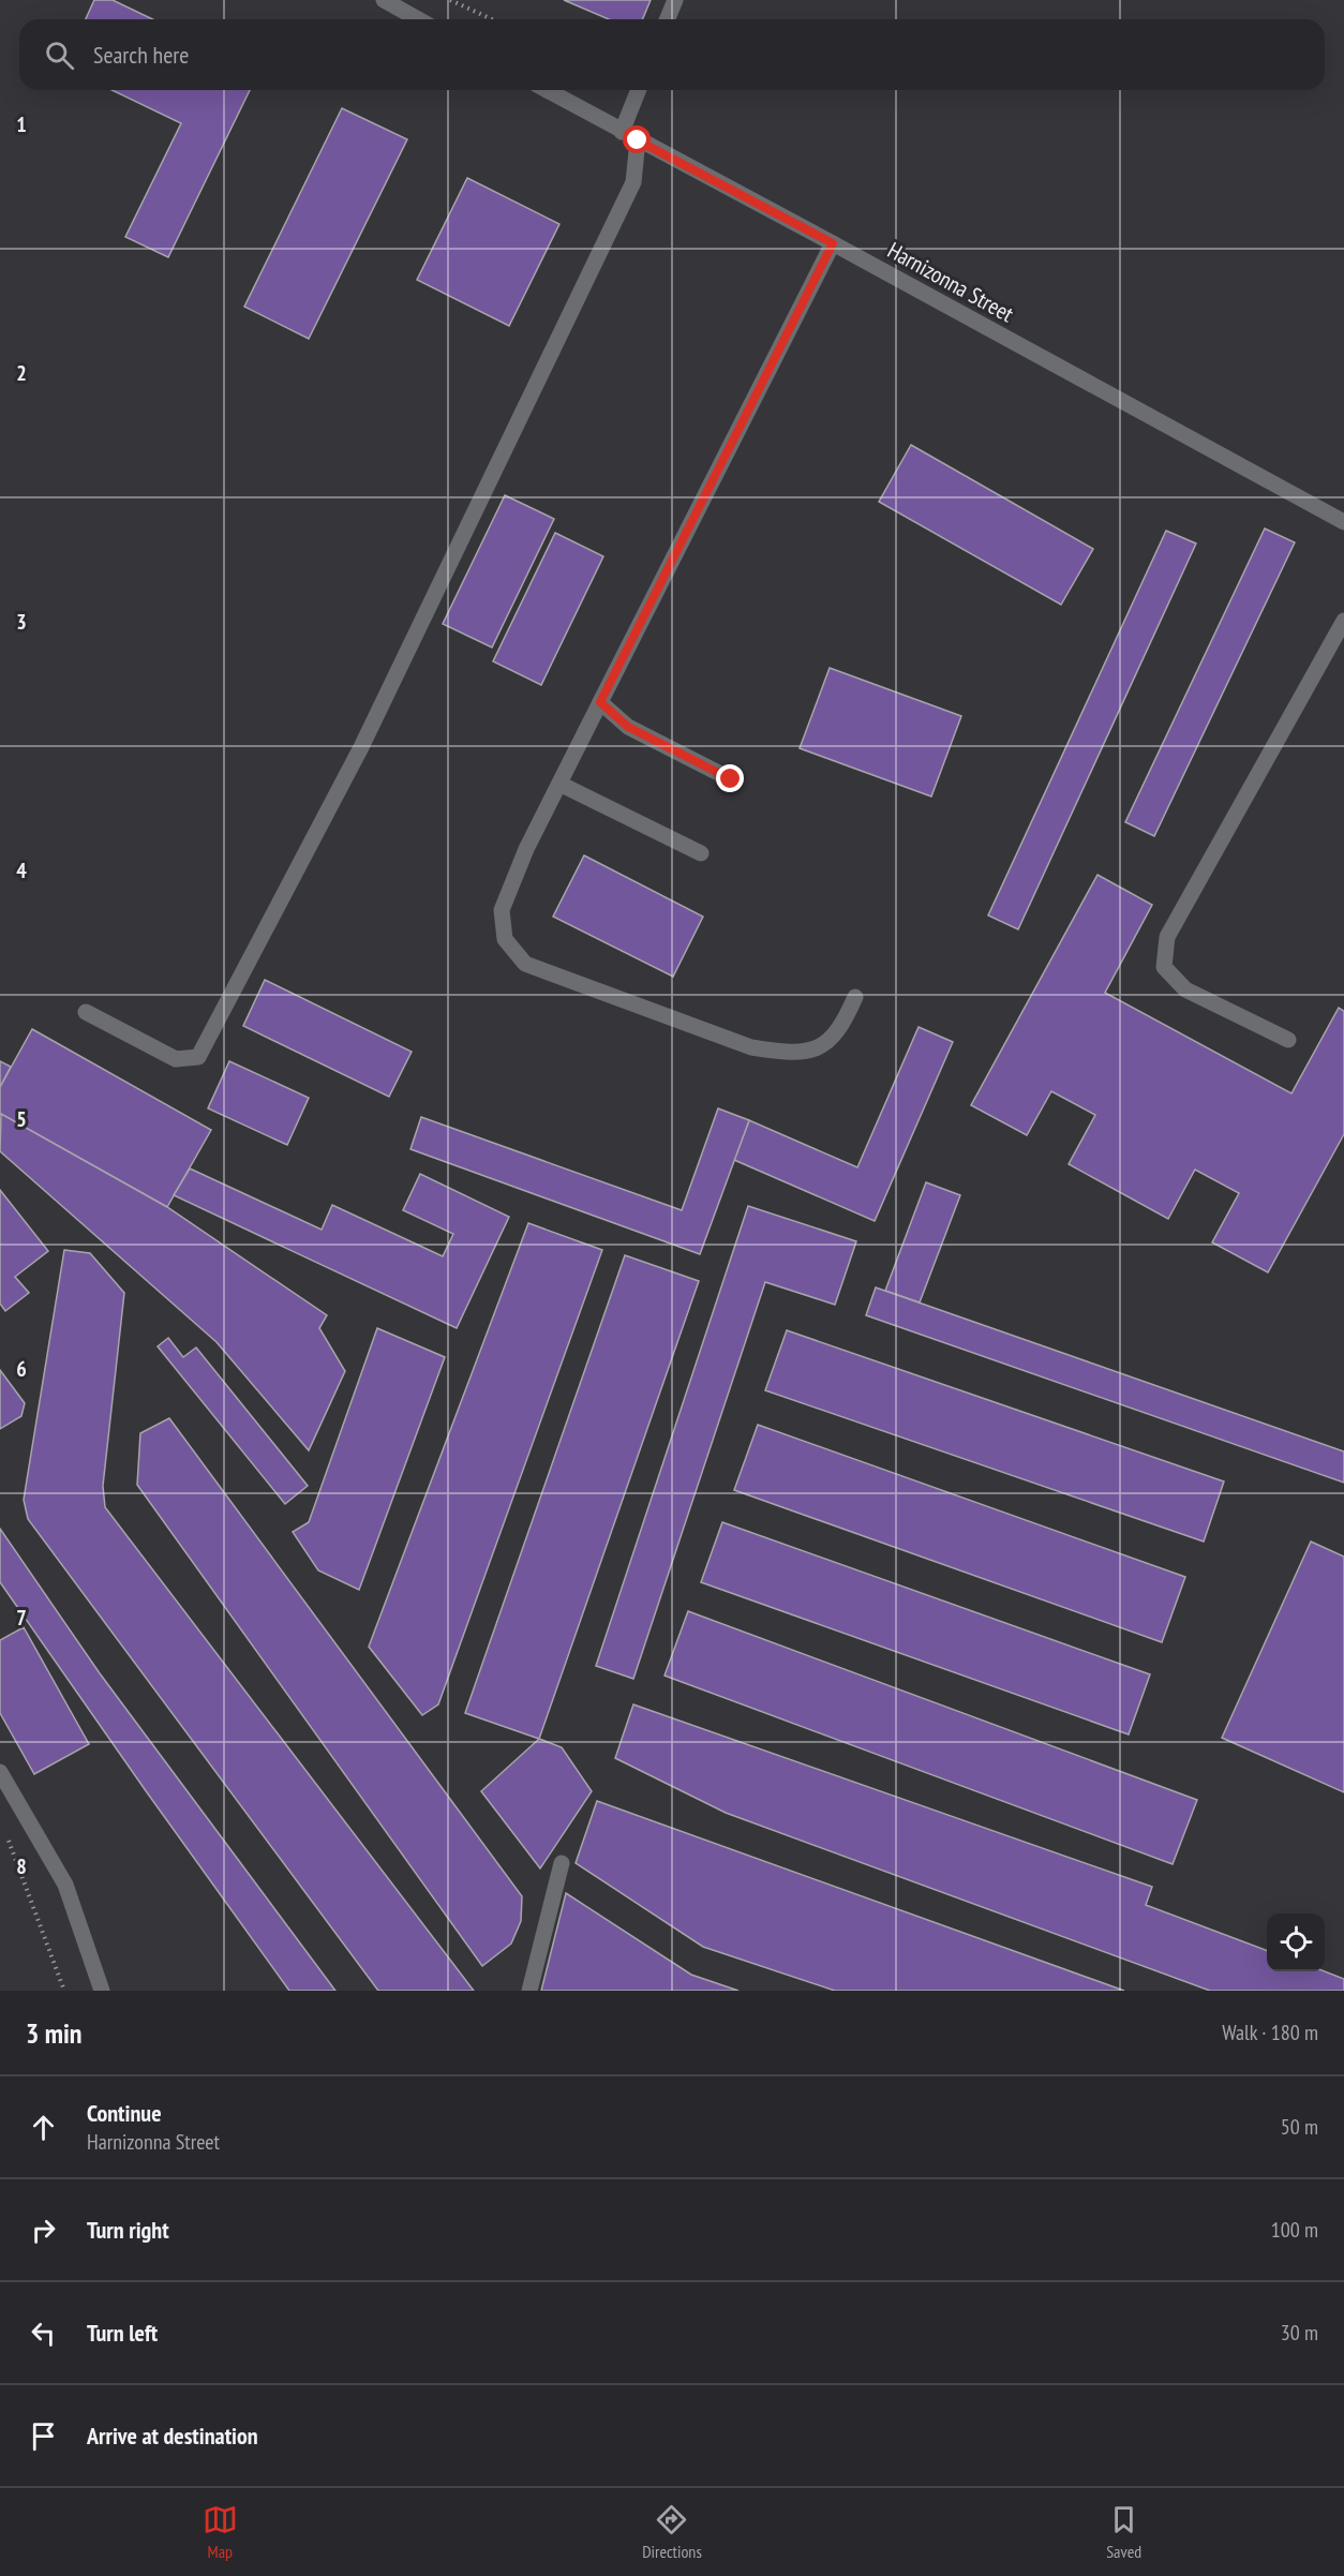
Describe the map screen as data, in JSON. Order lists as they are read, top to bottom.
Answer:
{
  "streets": {
    "street": ["Harnizonna Street"]
  },
  "page": {
    "search": "Search here",
    "heading": ["3 min", "Walk · 180 m"],
    "list": [
      ["Continue", "Harnizonna Street", "50 m"],
      ["Turn right", "100 m"],
      ["Turn left", "30 m"],
      "Arrive at destination"
    ],
    "nav": ["Map", "Directions", "Saved"]
  },
  "grid": {
    "rows": [
      "1",
      "2",
      "3",
      "4",
      "5",
      "6",
      "7",
      "8"
    ]
  }
}
